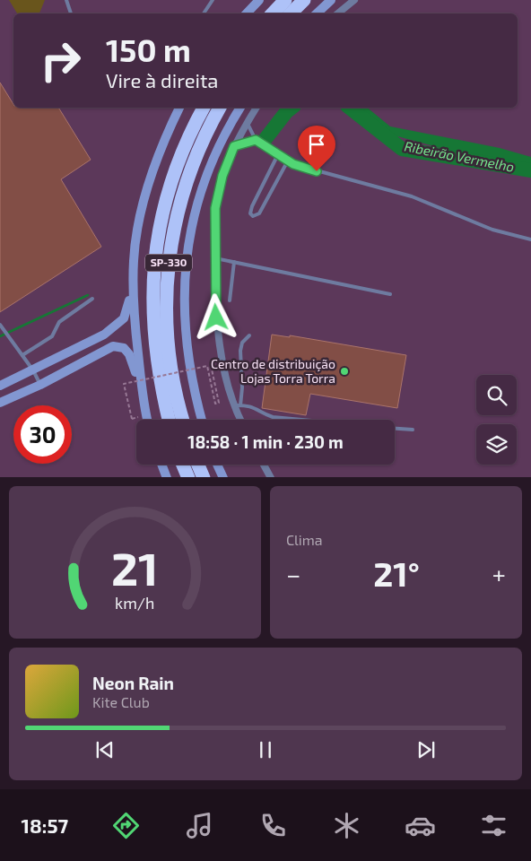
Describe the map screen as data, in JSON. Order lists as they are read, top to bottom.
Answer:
{
  "streets": {
    "highway": ["SP-330"]
  },
  "water": ["Ribeirão Vermelho"],
  "places": ["Centro de distribuição Lojas Torra Torra"],
  "page": {
    "turn": ["150 m", "Vire à direita"],
    "limit": "30",
    "trip": "18:58 · 1 min · 230 m",
    "tile": "Clima",
    "heat": ["−", "21°", "+"],
    "song": ["Neon Rain", "Kite Club"],
    "tabs": "18:57",
    "gauge": ["21", "km/h"]
  }
}
